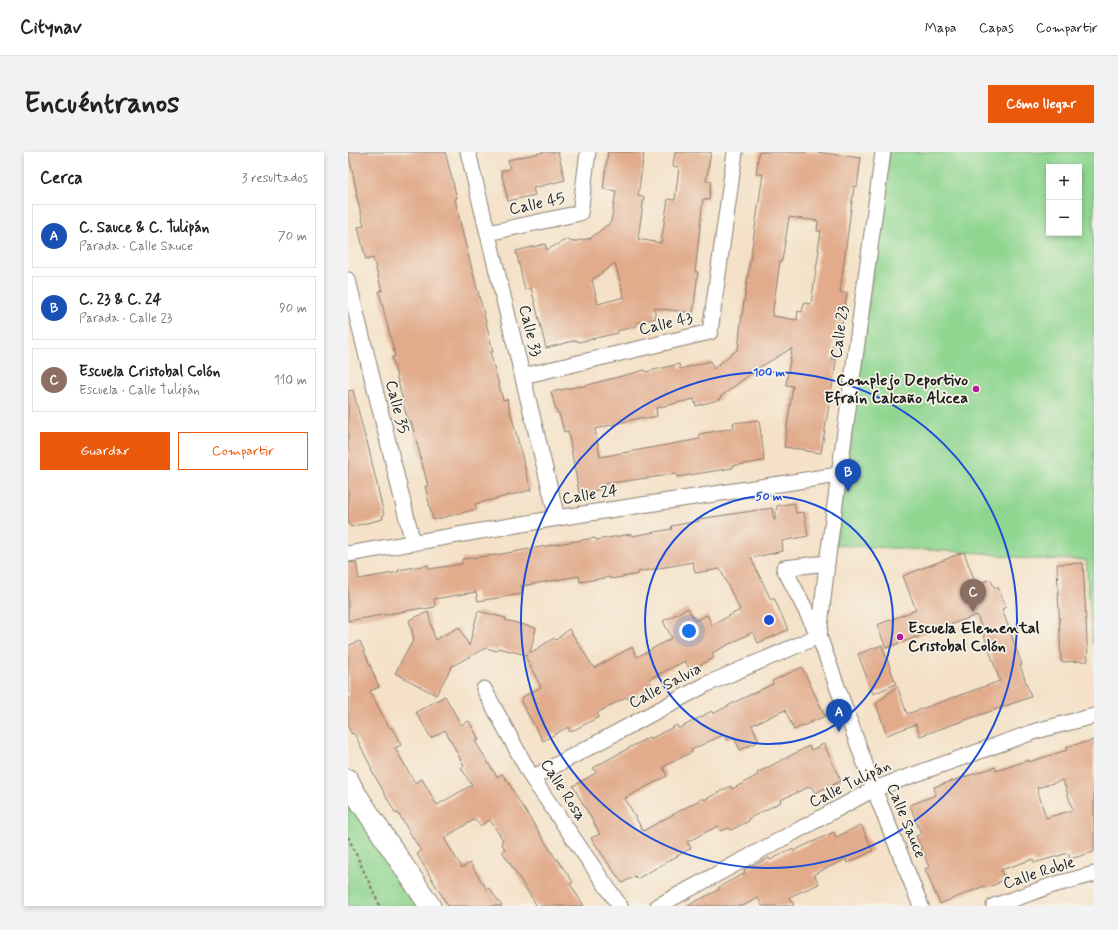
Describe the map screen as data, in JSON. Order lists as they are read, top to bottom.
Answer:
{
  "streets": {
    "street": [
      "Calle 45",
      "Calle 43",
      "Calle 33",
      "Calle 23",
      "Calle 35",
      "Calle 24",
      "Calle Salvia",
      "Calle Tulipán",
      "Calle Rosa",
      "Calle Sauce",
      "Calle Roble"
    ]
  },
  "crossings": [
    ["Calle 45", "Calle 33"],
    ["Calle 43", "Calle 33"],
    ["Calle 33", "Calle 24"],
    ["Calle 23", "Calle 24"],
    ["Calle 23", "Calle Salvia"],
    ["Calle 23", "Calle Sauce"],
    ["Calle 35", "Calle 24"],
    ["Calle Salvia", "Calle Rosa"],
    ["Calle Salvia", "Calle Sauce"],
    ["Calle Tulipán", "Calle Sauce"]
  ],
  "places": ["Complejo Deportivo Efraín Calcaño Alicea", "Escuela Elemental Cristobal Colón"],
  "page": {
    "header": "Citynav",
    "nav": ["Mapa", "Capas", "Compartir"],
    "buttons": [
      "Cómo llegar",
      ["Guardar", "Compartir"]
    ],
    "title": "Encuéntranos",
    "heading": ["Cerca", "3 resultados"],
    "map_buttons": ["+", "−"],
    "list": [
      {
        "mark": "A",
        "name": "C. Sauce & C. Tulipán",
        "note": "Parada · Calle Sauce",
        "value": "70 m"
      },
      {
        "mark": "B",
        "name": "C. 23 & C. 24",
        "note": "Parada · Calle 23",
        "value": "90 m"
      },
      {
        "mark": "C",
        "name": "Escuela Cristobal Colón",
        "note": "Escuela · Calle Tulipán",
        "value": "110 m"
      }
    ],
    "pins": ["B", "C", "A"]
  },
  "rings": ["100 m", "50 m"]
}
